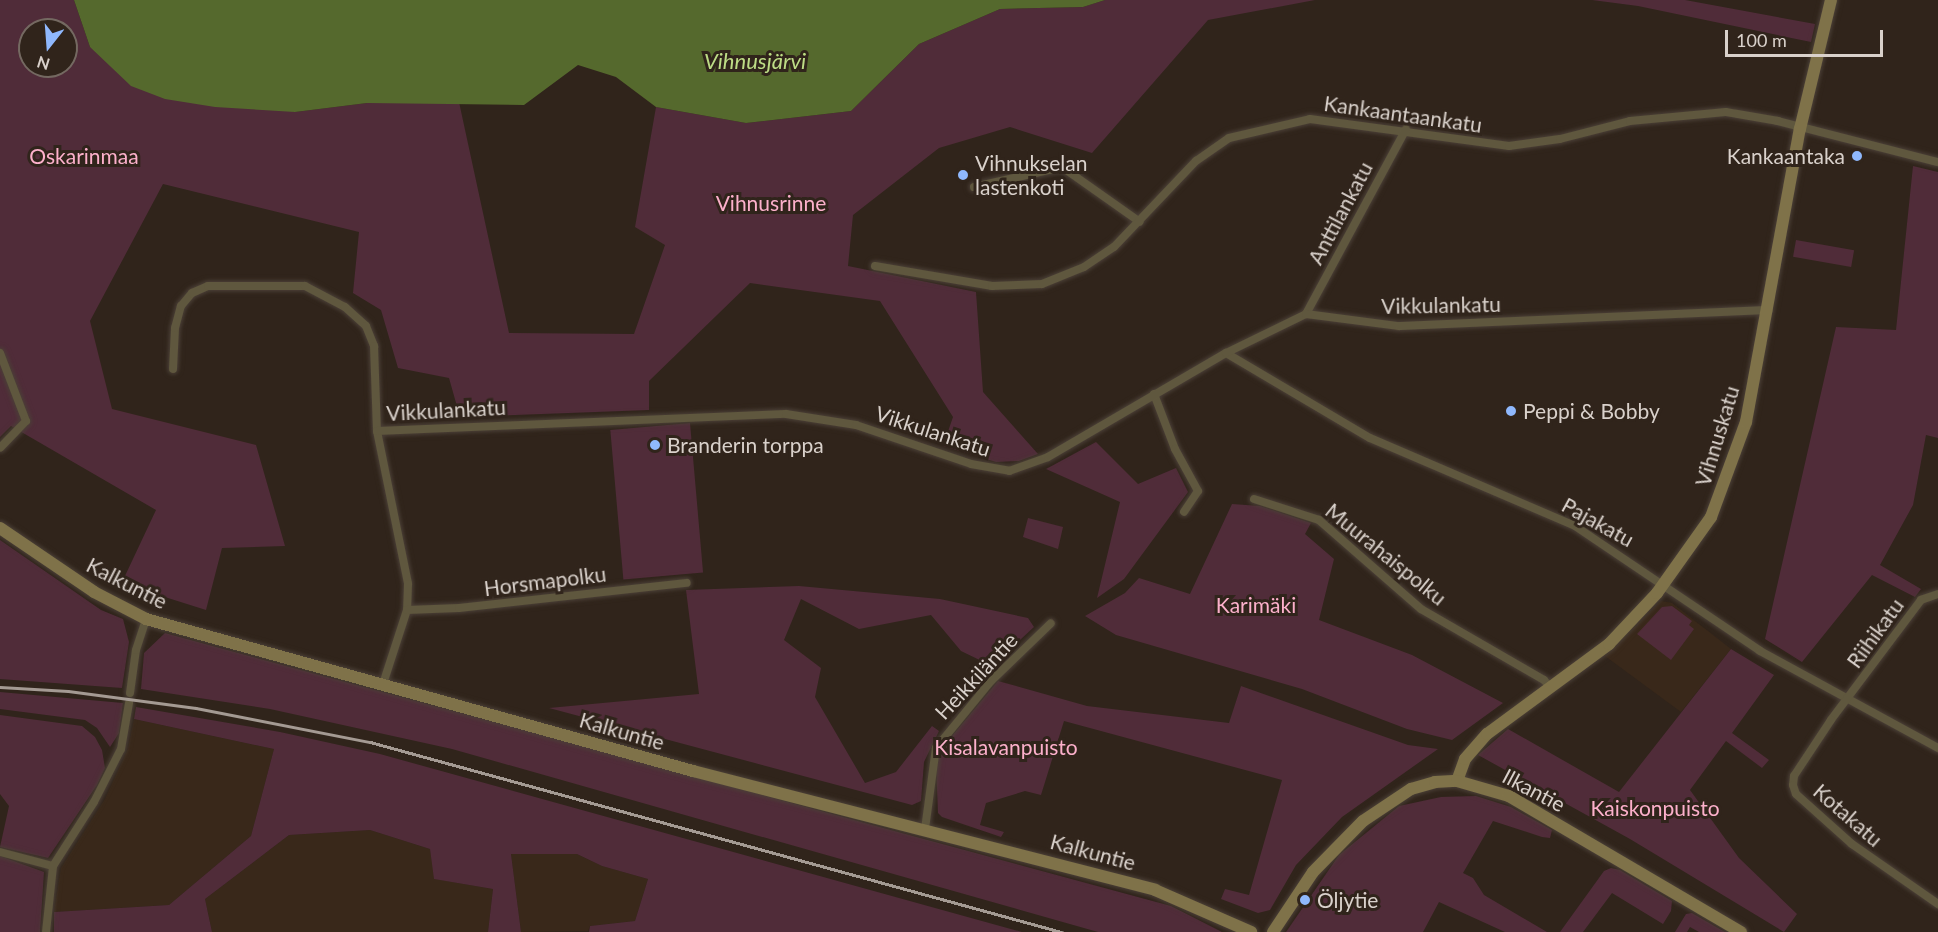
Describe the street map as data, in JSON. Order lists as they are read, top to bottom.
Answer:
{
  "streets": {
    "street": [
      "Kankaantaankatu",
      "Anttilankatu",
      "Vikkulankatu",
      "Vihnuskatu",
      "Pajakatu",
      "Muurahaispolku",
      "Horsmapolku",
      "Kalkuntie",
      "Riihikatu",
      "Heikkiläntie",
      "Ilkantie",
      "Kotakatu"
    ]
  },
  "crossings": [
    ["Kankaantaankatu", "Anttilankatu"],
    ["Kankaantaankatu", "Vihnuskatu"],
    ["Anttilankatu", "Vikkulankatu"],
    ["Vikkulankatu", "Vihnuskatu"],
    ["Vikkulankatu", "Pajakatu"],
    ["Vikkulankatu", "Horsmapolku"],
    ["Vikkulankatu", "Kalkuntie"],
    ["Vihnuskatu", "Pajakatu"],
    ["Vihnuskatu", "Muurahaispolku"],
    ["Vihnuskatu", "Ilkantie"],
    ["Pajakatu", "Riihikatu"],
    ["Pajakatu", "Kotakatu"],
    ["Kalkuntie", "Heikkiläntie"],
    ["Riihikatu", "Kotakatu"]
  ],
  "water": ["Vihnusjärvi"],
  "parks": [
    "Oskarinmaa",
    "Vihnusrinne",
    "Karimäki",
    "Kisalavanpuisto",
    "Kaiskonpuisto"
  ],
  "places": [
    "Kankaantaka",
    "Vihnukselan lastenkoti",
    "Peppi & Bobby",
    "Branderin torppa",
    "Öljytie"
  ],
  "scale_bar": "100 m",
  "north": "bottom"
}
